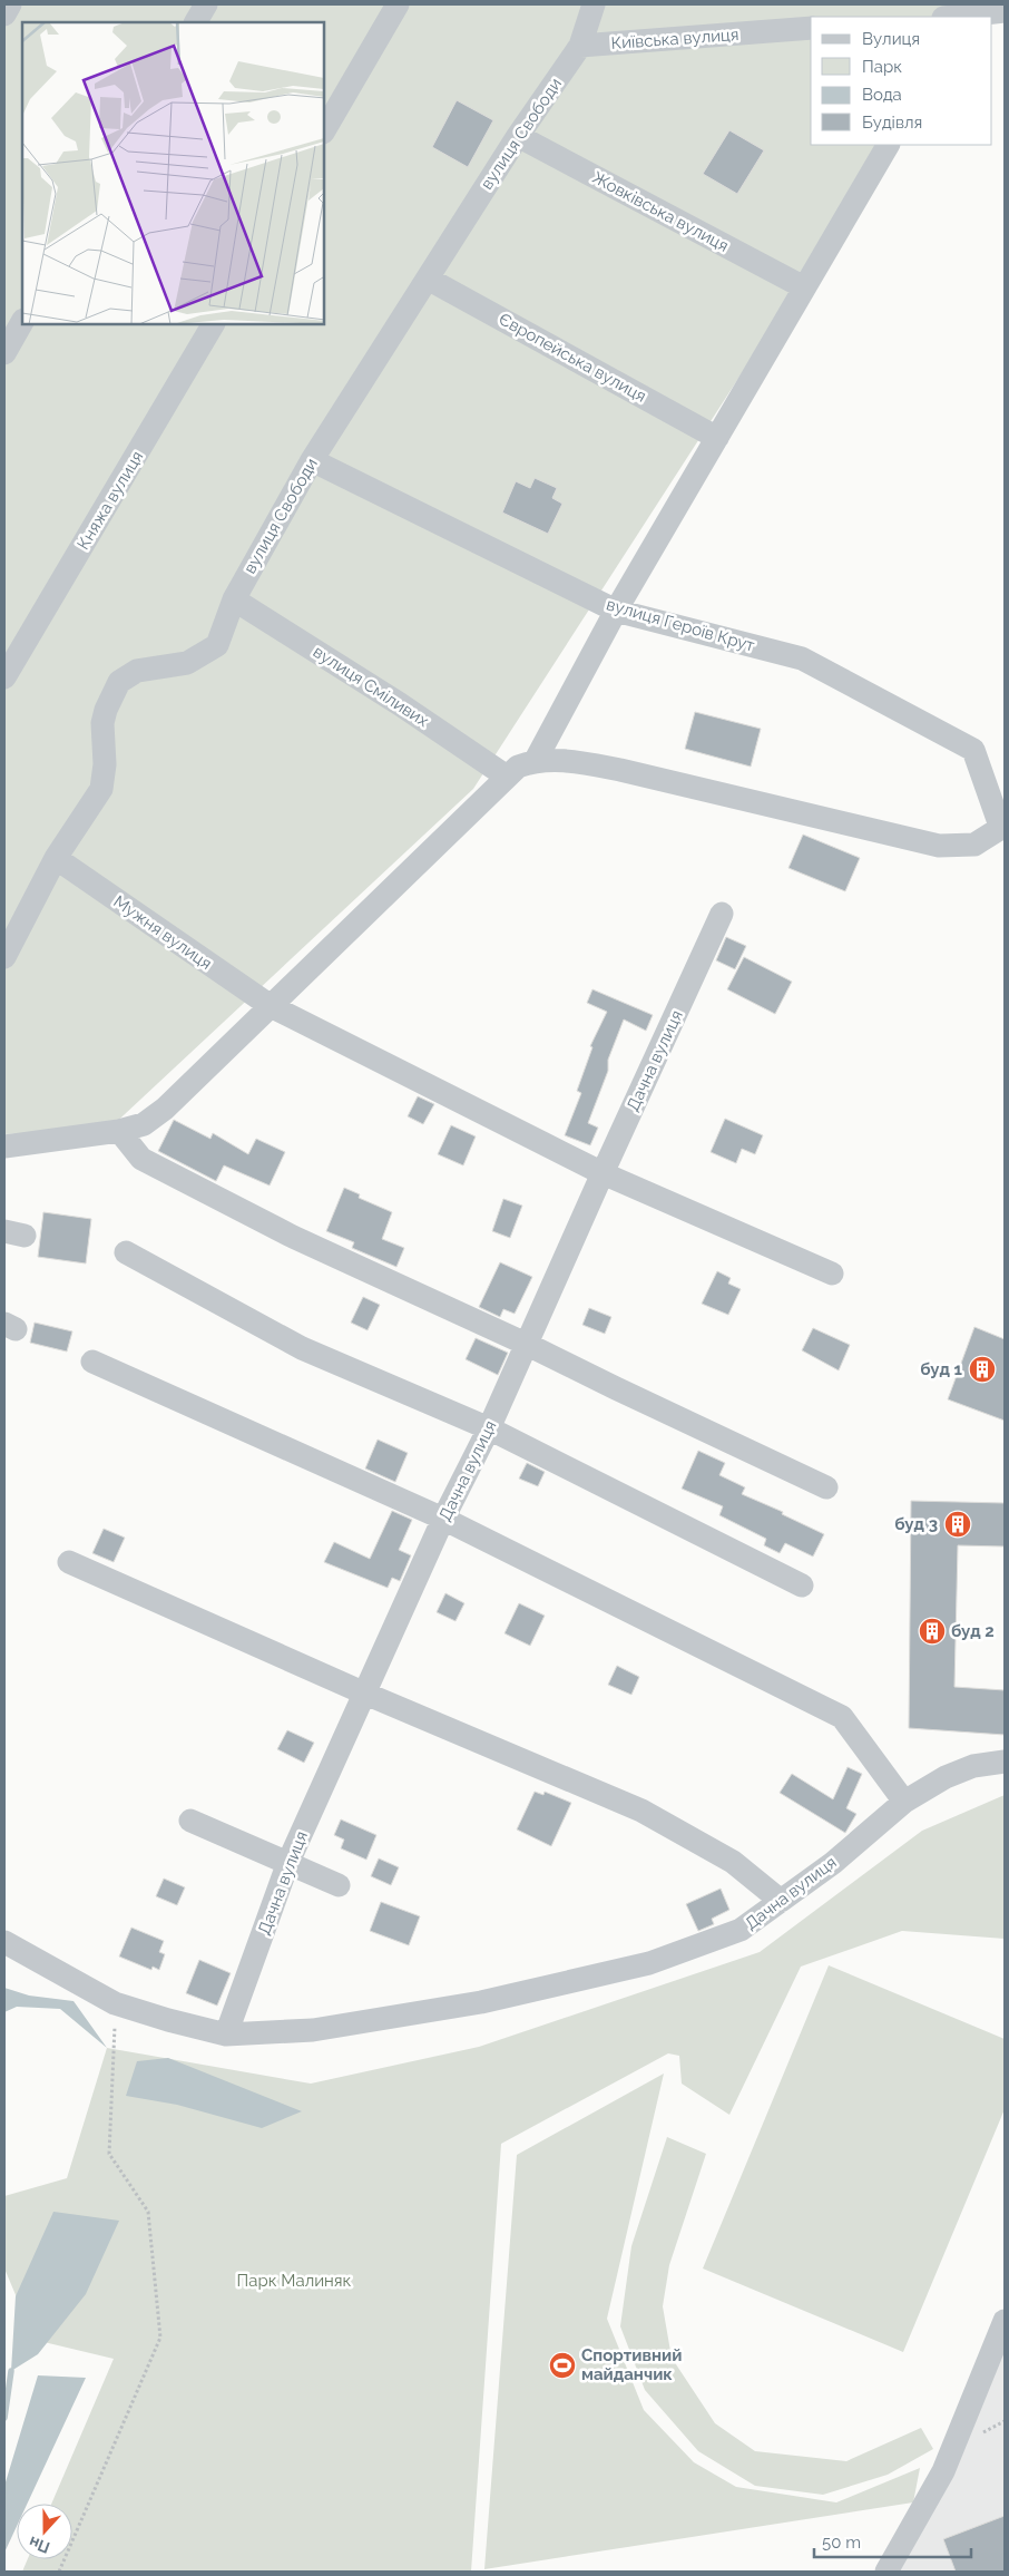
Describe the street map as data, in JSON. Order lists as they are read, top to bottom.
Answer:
{
  "streets": {
    "street": [
      "Київська вулиця",
      "вулиця Свободи",
      "Жовківська вулиця",
      "Європейська вулиця",
      "Княжа вулиця",
      "вулиця Героїв Крут",
      "вулиця Сміливих",
      "Мужня вулиця",
      "Дачна вулиця"
    ]
  },
  "crossings": [
    ["Київська вулиця", "вулиця Свободи"],
    ["вулиця Свободи", "Жовківська вулиця"],
    ["вулиця Свободи", "Європейська вулиця"],
    ["вулиця Свободи", "вулиця Героїв Крут"],
    ["вулиця Свободи", "вулиця Сміливих"],
    ["вулиця Свободи", "Мужня вулиця"],
    ["Мужня вулиця", "Дачна вулиця"]
  ],
  "parks": ["Парк Малиняк"],
  "places": {
    "building": ["буд 1", "буд 3", "буд 2"],
    "sports": ["Спортивний майданчик"]
  },
  "legend": [
    "Вулиця",
    "Парк",
    "Вода",
    "Будівля"
  ],
  "scale_bar": "50 m",
  "north": "bottom"
}
